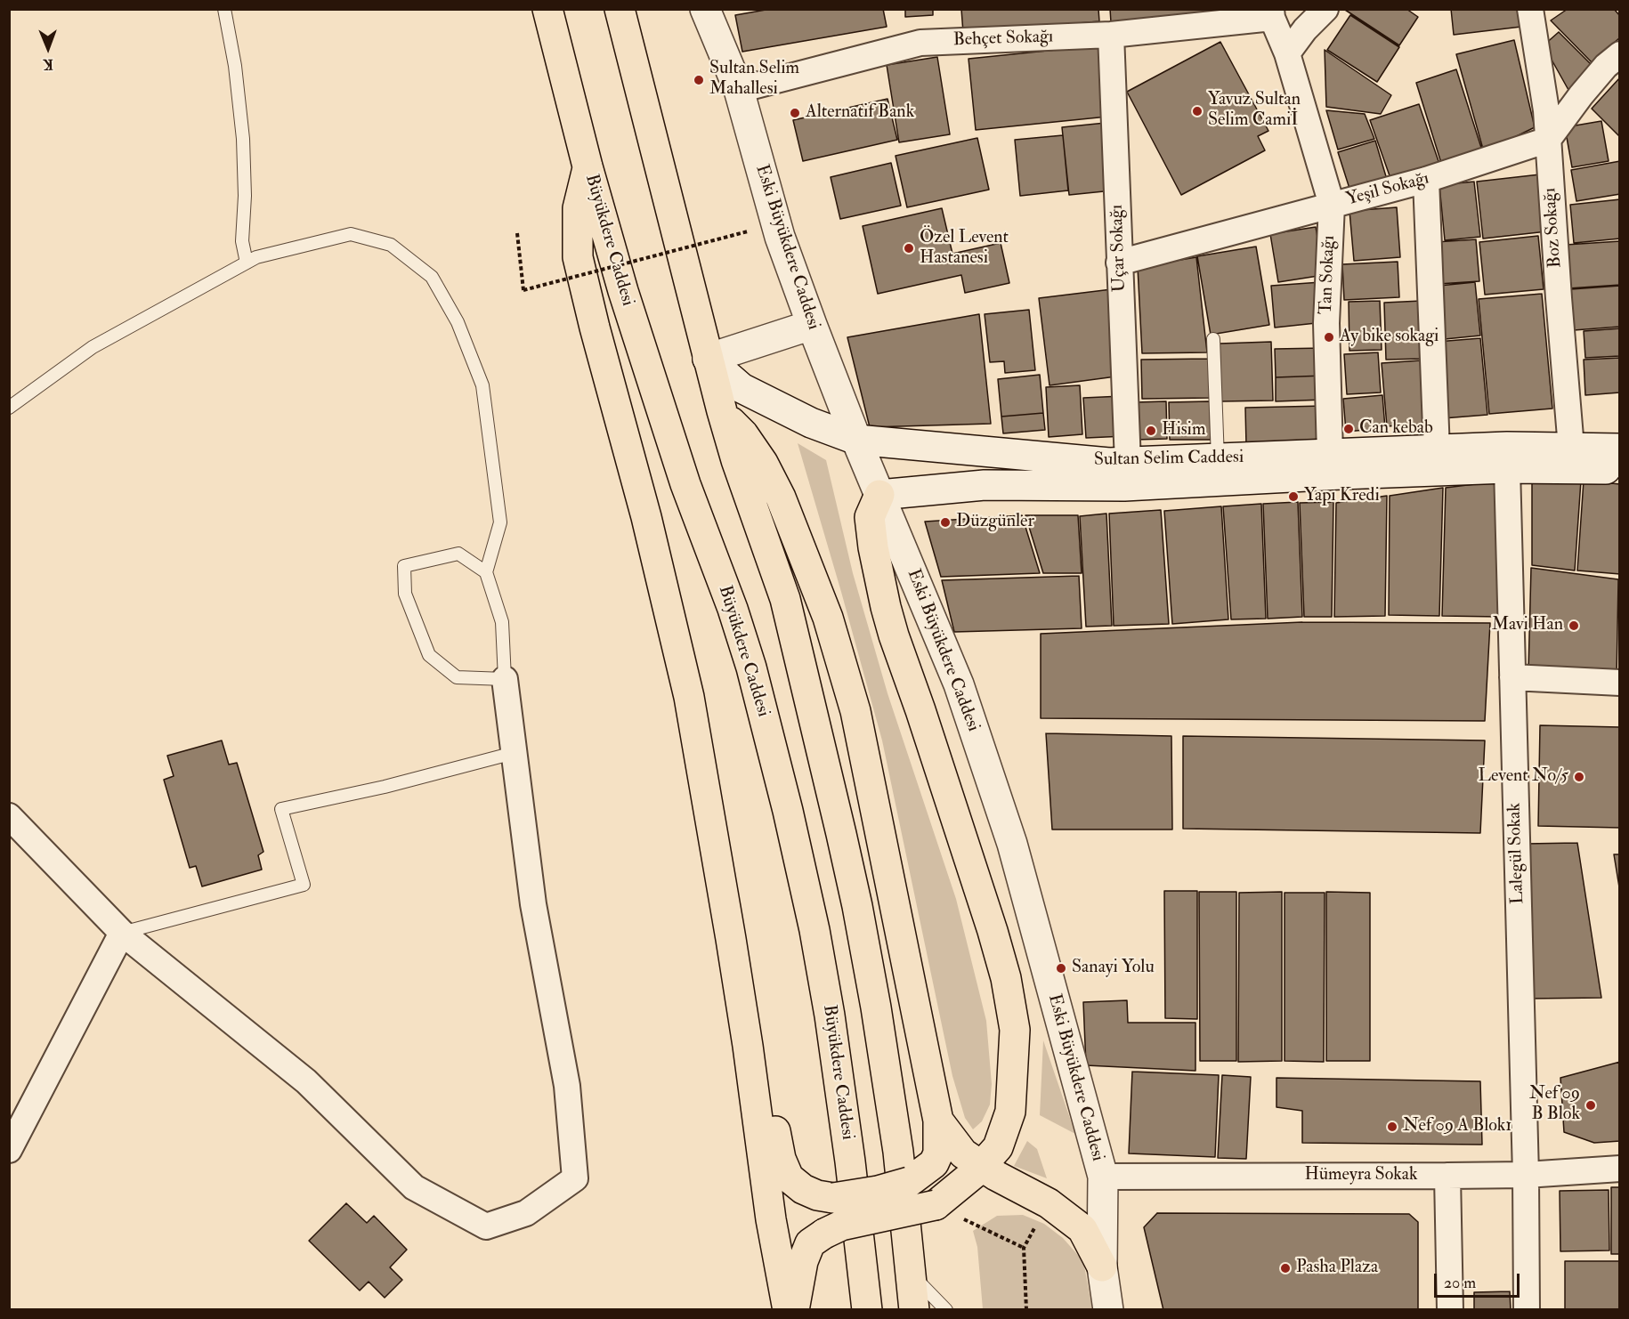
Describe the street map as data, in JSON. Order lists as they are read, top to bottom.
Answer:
{
  "streets": {
    "main road": ["Büyükdere Caddesi", "Eski Büyükdere Caddesi", "Sultan Selim Caddesi"],
    "street": [
      "Behçet Sokağı",
      "Yeşil Sokağı",
      "Boz Sokağı",
      "Uçar Sokağı",
      "Tan Sokağı",
      "Lalegül Sokak",
      "Hümeyra Sokak"
    ]
  },
  "crossings": [
    ["Behçet Sokağı", "Eski Büyükdere Caddesi"],
    ["Behçet Sokağı", "Uçar Sokağı"],
    ["Behçet Sokağı", "Tan Sokağı"],
    ["Yeşil Sokağı", "Boz Sokağı"],
    ["Yeşil Sokağı", "Uçar Sokağı"],
    ["Yeşil Sokağı", "Tan Sokağı"],
    ["Boz Sokağı", "Sultan Selim Caddesi"],
    ["Eski Büyükdere Caddesi", "Sultan Selim Caddesi"],
    ["Eski Büyükdere Caddesi", "Hümeyra Sokak"],
    ["Uçar Sokağı", "Sultan Selim Caddesi"],
    ["Tan Sokağı", "Sultan Selim Caddesi"],
    ["Sultan Selim Caddesi", "Lalegül Sokak"],
    ["Lalegül Sokak", "Hümeyra Sokak"]
  ],
  "places": [
    "Sultan Selim Mahallesi",
    "Yavuz Sultan Selim Camiİ",
    "Alternatif Bank",
    "Özel Levent Hastanesi",
    "Ay bike sokagi",
    "Can kebab",
    "Hisim",
    "Yapı Kredi",
    "Düzgünler",
    "Mavi Han",
    "Levent No/5",
    "Sanayi Yolu",
    "Nef 09 B Blok",
    "Nef 09 A Blok1",
    "Pasha Plaza"
  ],
  "scale_bar": "20 m",
  "north": "bottom"
}
